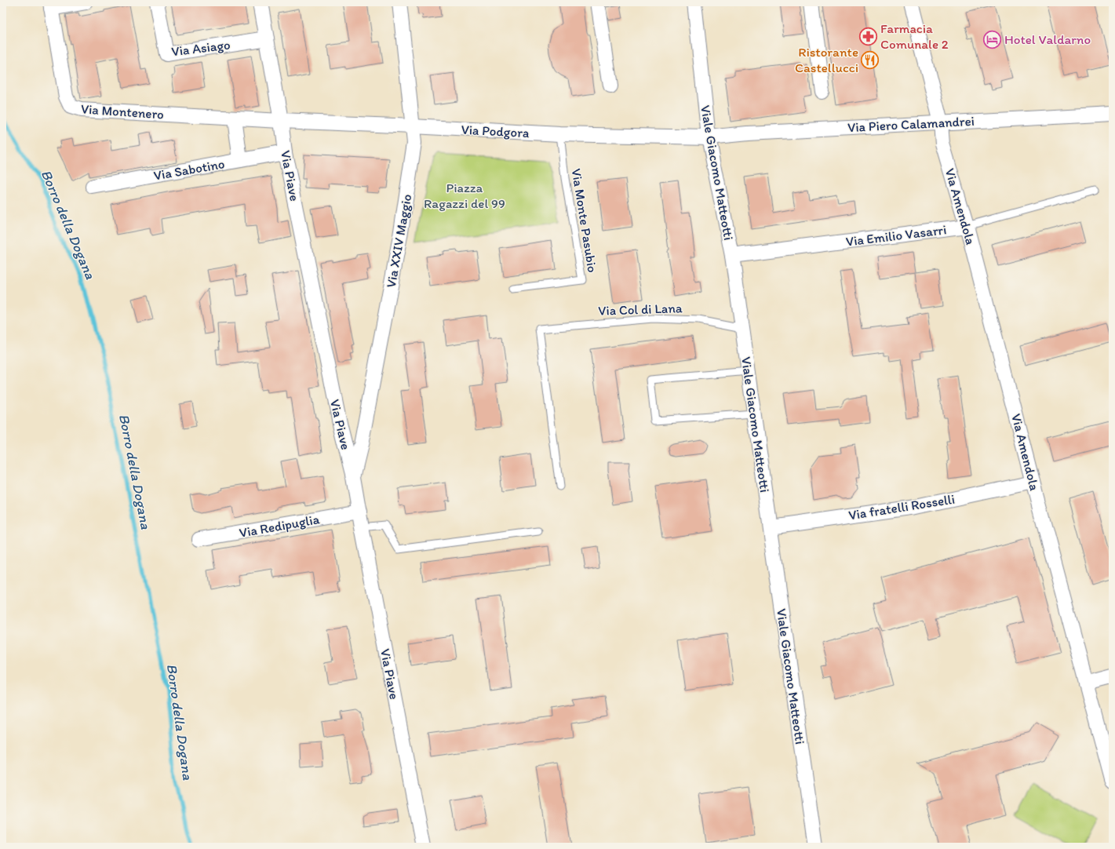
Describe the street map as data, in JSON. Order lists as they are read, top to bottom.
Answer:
{
  "streets": {
    "street": [
      "Via Asiago",
      "Via Montenero",
      "Via Piero Calamandrei",
      "Via Podgora",
      "Via Sabotino",
      "Viale Giacomo Matteotti",
      "Via Piave",
      "Via Amendola",
      "Via Emilio Vasarri",
      "Via XXIV Maggio",
      "Via fratelli Rosselli",
      "Via Redipuglia"
    ],
    "lane": ["Via Monte Pasubio", "Via Col di Lana"]
  },
  "crossings": [
    ["Via Asiago", "Via Piave"],
    ["Via Montenero", "Via Podgora"],
    ["Via Montenero", "Via Piave"],
    ["Via Piero Calamandrei", "Via Podgora"],
    ["Via Piero Calamandrei", "Viale Giacomo Matteotti"],
    ["Via Piero Calamandrei", "Via Amendola"],
    ["Via Podgora", "Viale Giacomo Matteotti"],
    ["Via Podgora", "Via Piave"],
    ["Via Podgora", "Via Monte Pasubio"],
    ["Via Podgora", "Via XXIV Maggio"],
    ["Via Sabotino", "Via Piave"],
    ["Viale Giacomo Matteotti", "Via Emilio Vasarri"],
    ["Viale Giacomo Matteotti", "Via Col di Lana"],
    ["Viale Giacomo Matteotti", "Via fratelli Rosselli"],
    ["Via Piave", "Via XXIV Maggio"],
    ["Via Piave", "Via Redipuglia"],
    ["Via Amendola", "Via Emilio Vasarri"],
    ["Via Amendola", "Via fratelli Rosselli"]
  ],
  "water": ["Borro della Dogana"],
  "parks": ["Piazza Ragazzi del 99"],
  "places": {
    "pharmacy": ["Farmacia Comunale 2"],
    "hotel": ["Hotel Valdarno"],
    "restaurant": ["Ristorante Castellucci"]
  }
}
